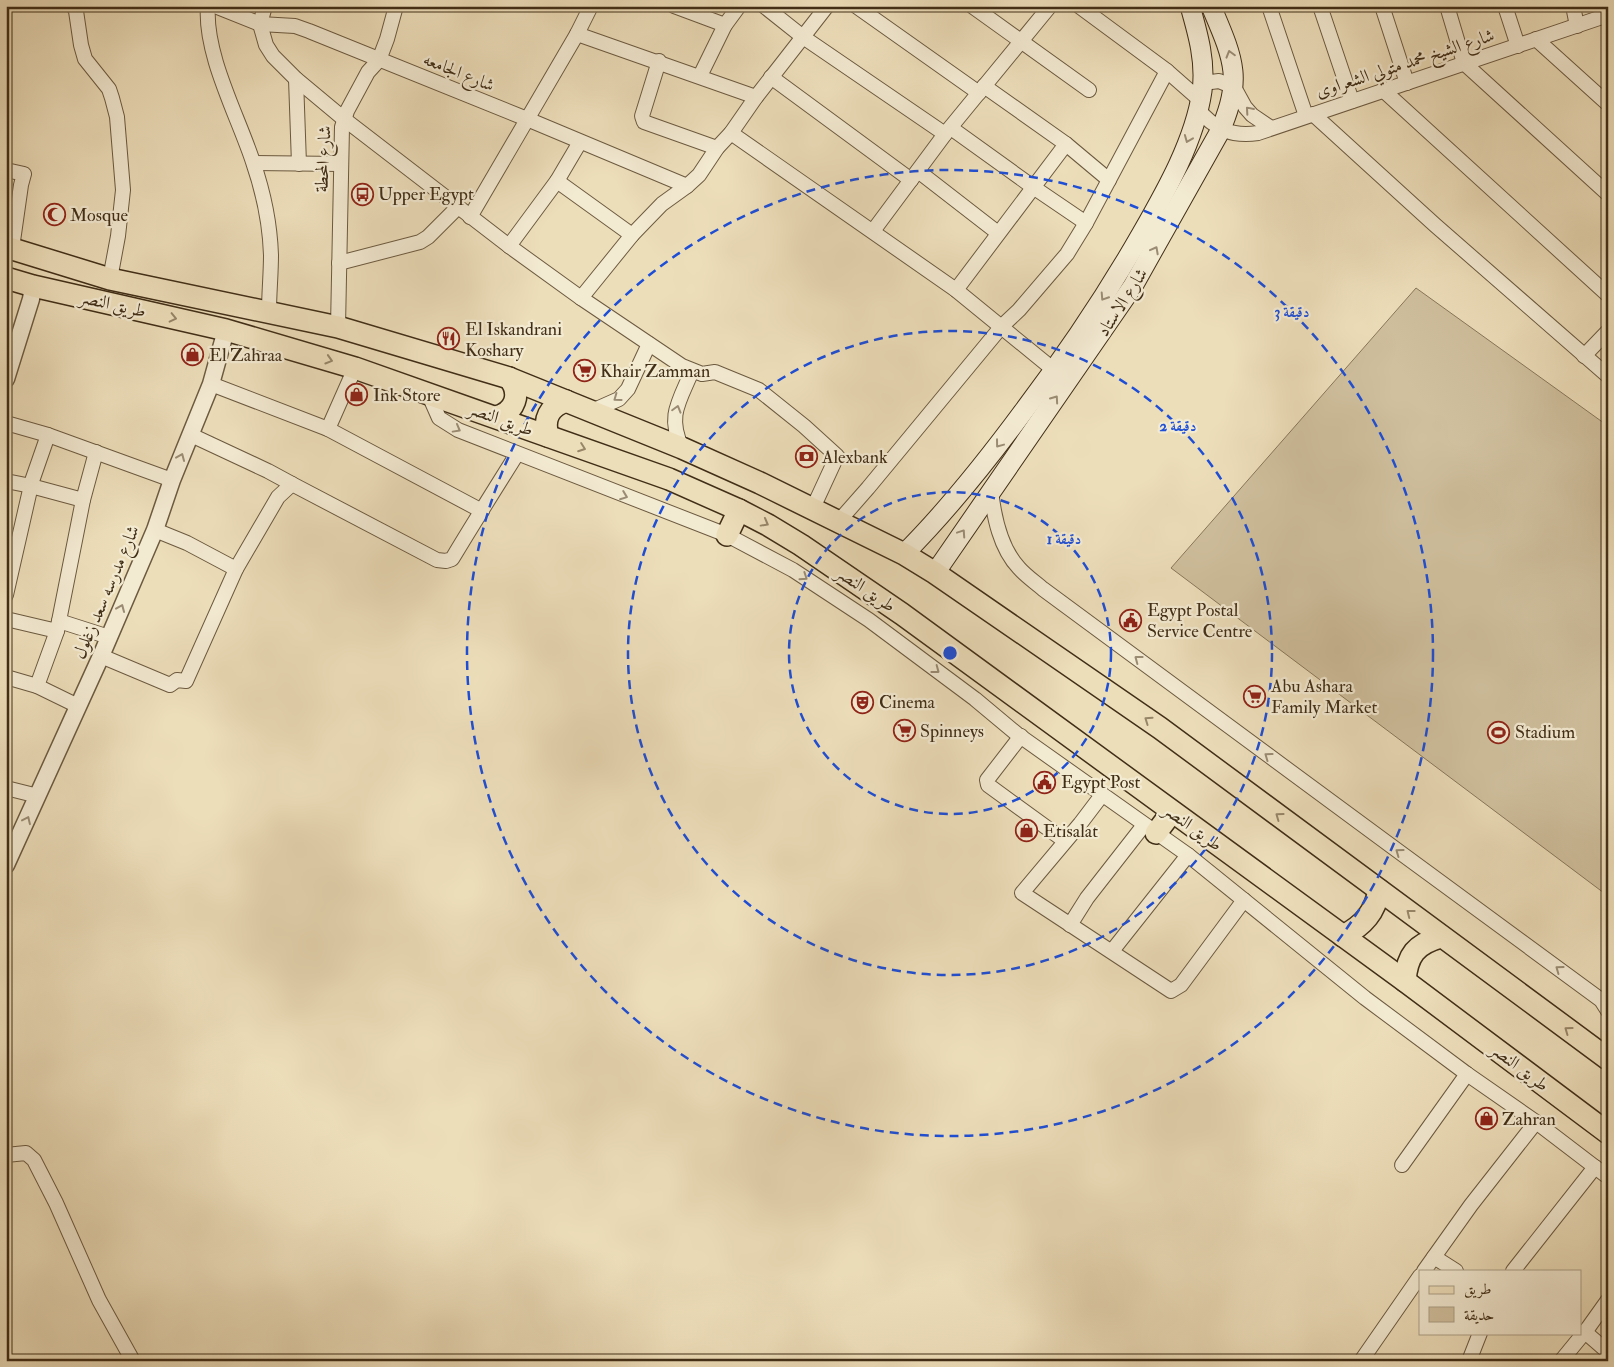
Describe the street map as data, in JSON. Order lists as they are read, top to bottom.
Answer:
{
  "streets": {
    "main road": ["شارع الاستاد", "طريق النصر"],
    "street": [
      "شارع الشيخ محمد متولي الشعراوى",
      "شارع الجامعه",
      "شارع المحطة",
      "شارع مدرسه سعد زغلول"
    ]
  },
  "crossings": [
    ["شارع الشيخ محمد متولي الشعراوى", "شارع الاستاد"],
    ["شارع الجامعه", "شارع المحطة"],
    ["شارع المحطة", "طريق النصر"],
    ["شارع الاستاد", "طريق النصر"],
    ["طريق النصر", "شارع مدرسه سعد زغلول"]
  ],
  "places": {
    "bus stop": ["Upper Egypt"],
    "mosque": ["Mosque"],
    "restaurant": ["El Iskandrani Koshary"],
    "shop": [
      "El Zahraa",
      "Ink Store",
      "Etisalat",
      "Zahran"
    ],
    "supermarket": ["Khair Zamman", "Abu Ashara Family Market", "Spinneys"],
    "bank": ["Alexbank"],
    "public building": ["Egypt Postal Service Centre", "Egypt Post"],
    "theatre": ["Cinema"],
    "sports": ["Stadium"]
  },
  "legend": ["طريق", "حديقة"],
  "rings": ["3 دقيقة", "2 دقيقة", "1 دقيقة"]
}
